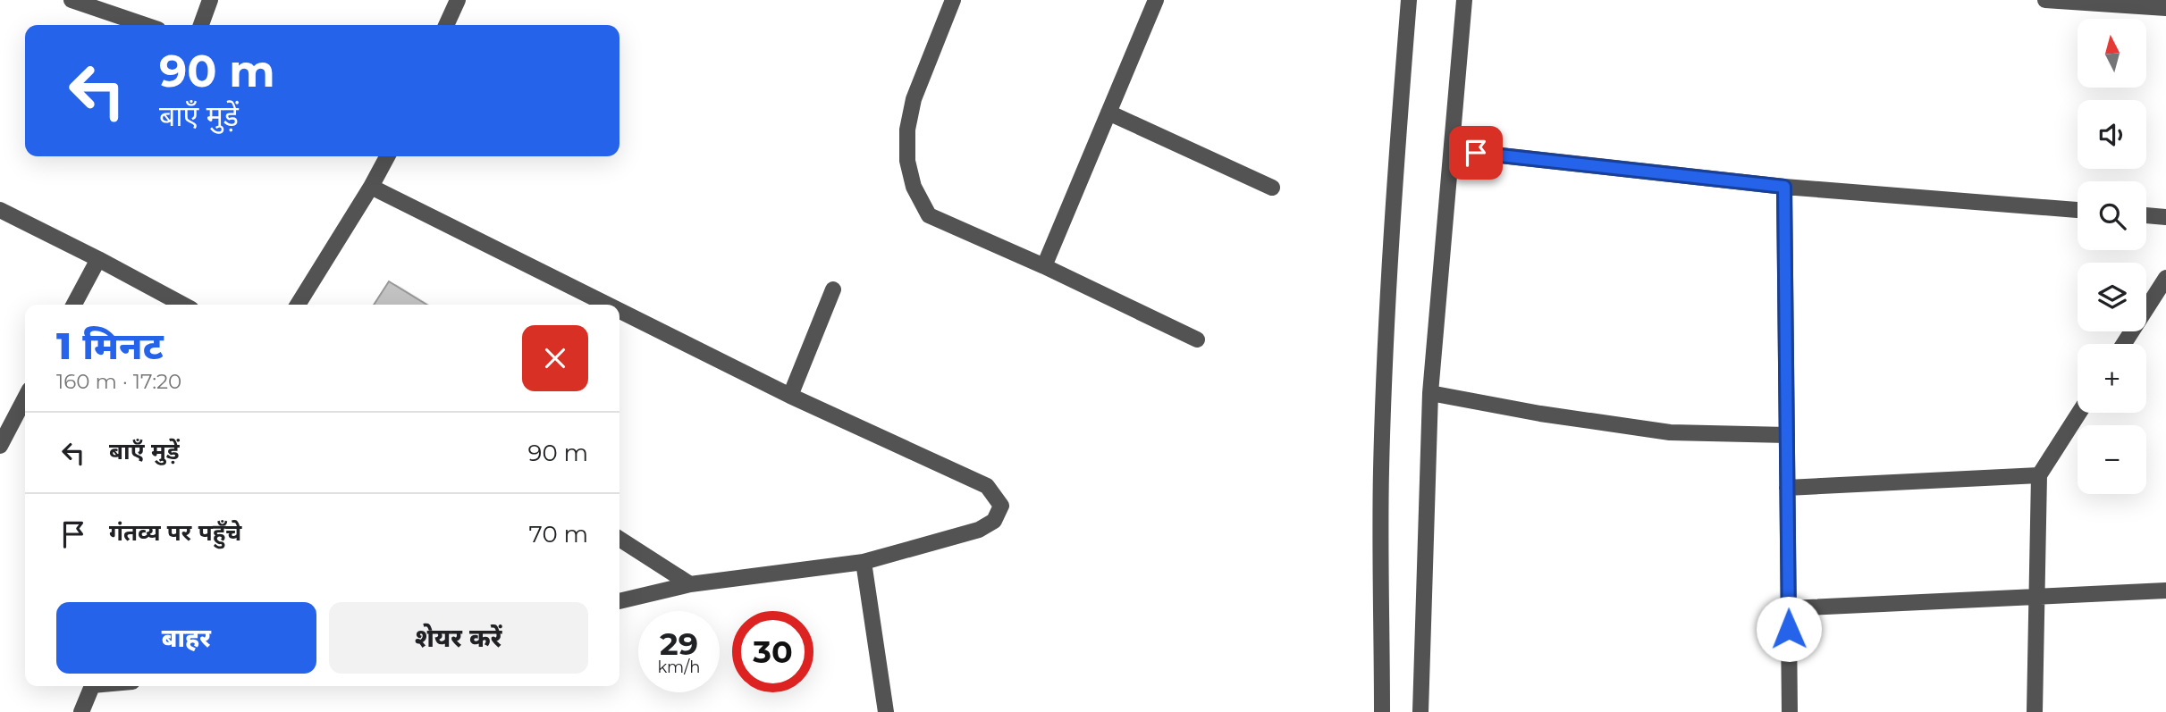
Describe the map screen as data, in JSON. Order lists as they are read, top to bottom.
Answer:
{
  "north": "top",
  "page": {
    "map_buttons": ["+", "−"],
    "turn": ["90 m", "बाएँ मुड़ें"],
    "heading": ["1 मिनट", "160 m · 17:20"],
    "list": [
      {
        "name": "बाएँ मुड़ें",
        "value": "90 m"
      },
      {
        "name": "गंतव्य पर पहुँचे",
        "value": "70 m"
      }
    ],
    "buttons": ["बाहर", "शेयर करें"],
    "speed": "29 km/h",
    "limit": "30"
  }
}
